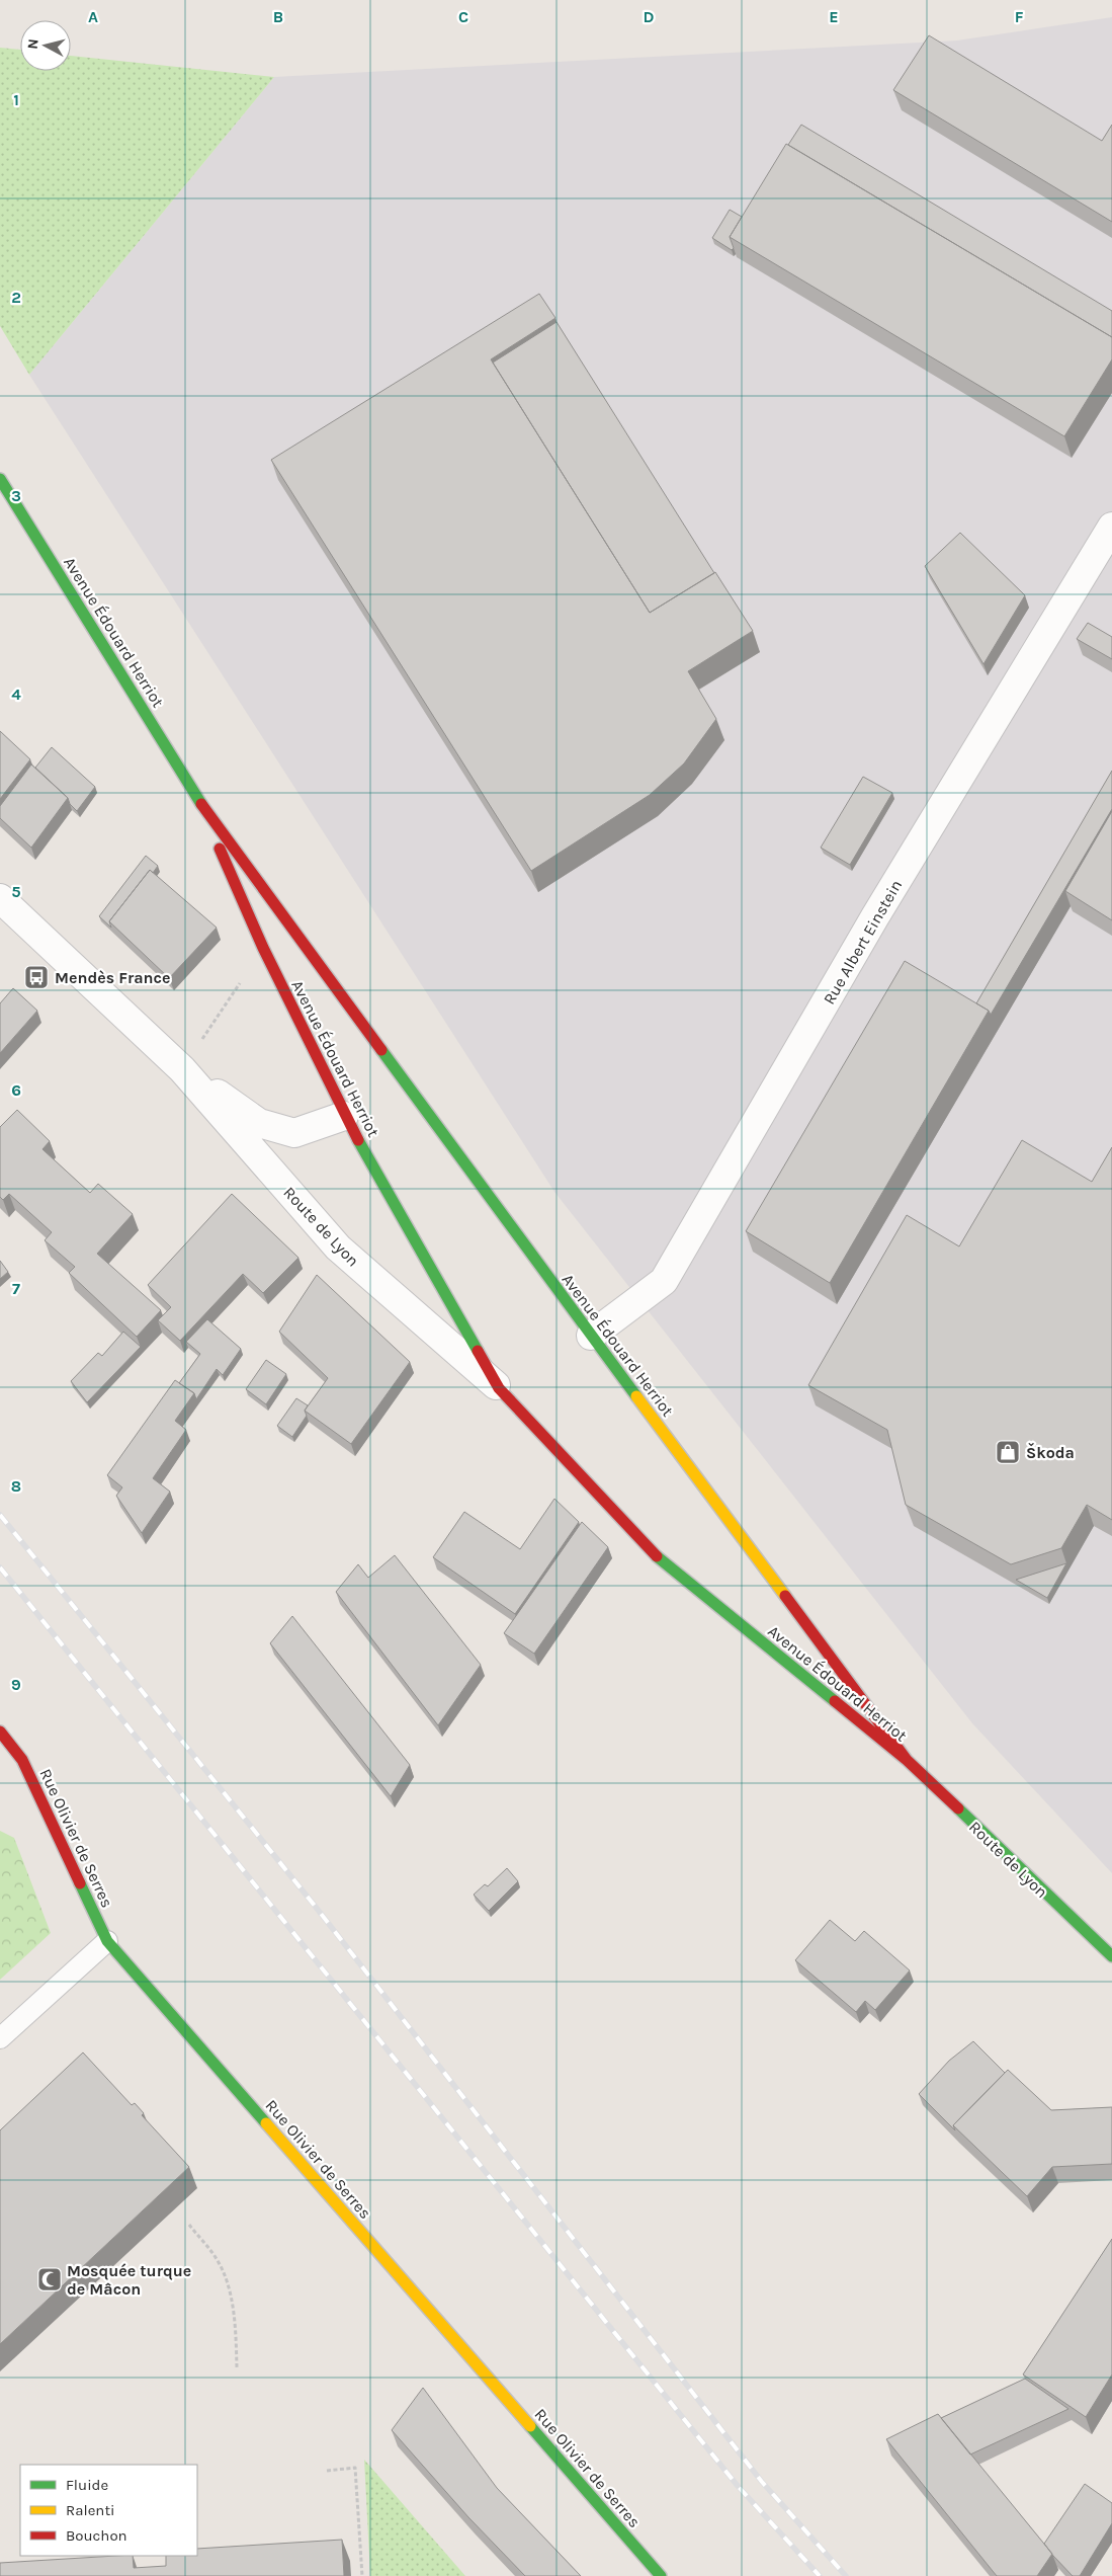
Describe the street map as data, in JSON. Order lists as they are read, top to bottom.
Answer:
{
  "streets": {
    "main road": ["Avenue Édouard Herriot", "Route de Lyon", "Rue Olivier de Serres"],
    "street": ["Rue Albert Einstein"]
  },
  "crossings": [
    ["Avenue Édouard Herriot", "Rue Albert Einstein"],
    ["Avenue Édouard Herriot", "Route de Lyon"]
  ],
  "places": {
    "bus stop": ["Mendès France"],
    "shop": ["Škoda"],
    "mosque": ["Mosquée turque de Mâcon"]
  },
  "legend": ["Fluide", "Ralenti", "Bouchon"],
  "north": "left",
  "grid": {
    "columns": [
      "A",
      "B",
      "C",
      "D",
      "E",
      "F"
    ],
    "rows": [
      "1",
      "2",
      "3",
      "4",
      "5",
      "6",
      "7",
      "8",
      "9"
    ]
  }
}
